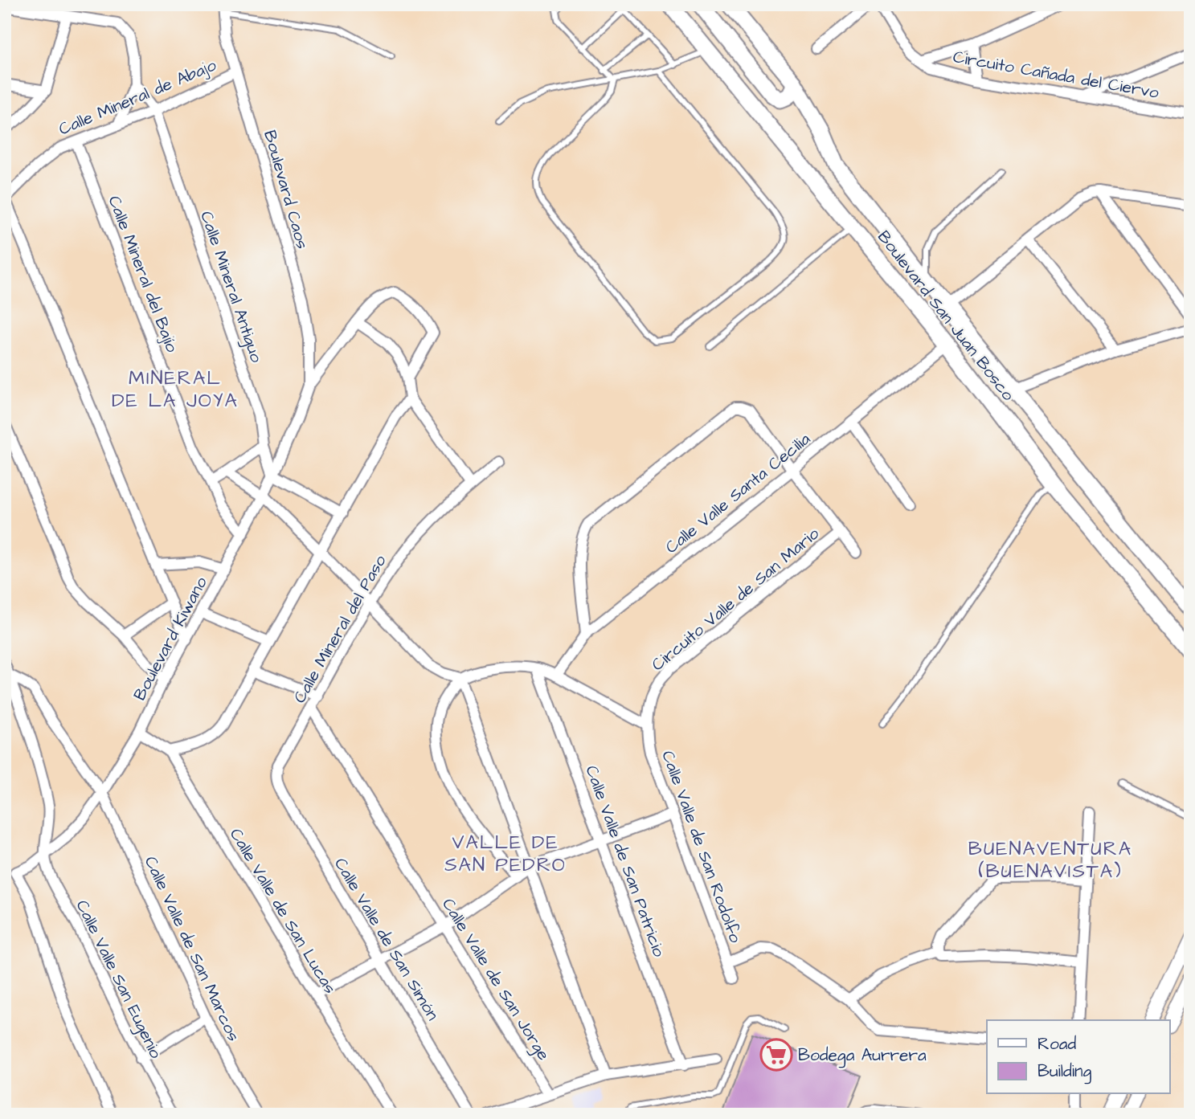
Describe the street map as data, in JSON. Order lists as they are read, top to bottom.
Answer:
{
  "streets": {
    "main road": ["Boulevard San Juan Bosco"],
    "street": [
      "Circuito Cañada del Ciervo",
      "Calle Mineral de Abajo",
      "Boulevard Caos",
      "Calle Mineral del Bajío",
      "Calle Mineral Antiguo",
      "Calle Valle Santa Cecilia",
      "Circuito Valle de San Mario",
      "Calle Mineral del Paso",
      "Boulevard Kiwano",
      "Calle Valle de San Rodolfo",
      "Calle Valle de San Patricio",
      "Calle Valle de San Lucas",
      "Calle Valle de San Simón",
      "Calle Valle de San Marcos",
      "Calle Valle San Eugenio",
      "Calle Valle de San Jorge"
    ]
  },
  "crossings": [
    ["Calle Mineral de Abajo", "Boulevard Caos"],
    ["Calle Mineral de Abajo", "Calle Mineral del Bajío"],
    ["Calle Mineral de Abajo", "Calle Mineral Antiguo"],
    ["Boulevard Caos", "Boulevard Kiwano"],
    ["Calle Mineral del Bajío", "Boulevard Kiwano"],
    ["Calle Mineral Antiguo", "Boulevard Kiwano"],
    ["Boulevard San Juan Bosco", "Calle Valle Santa Cecilia"],
    ["Circuito Valle de San Mario", "Calle Valle de San Rodolfo"],
    ["Calle Mineral del Paso", "Calle Valle de San Simón"],
    ["Calle Mineral del Paso", "Calle Valle de San Jorge"],
    ["Boulevard Kiwano", "Calle Valle de San Lucas"],
    ["Boulevard Kiwano", "Calle Valle de San Marcos"],
    ["Boulevard Kiwano", "Calle Valle San Eugenio"]
  ],
  "districts": ["MINERAL DE LA JOYA", "VALLE DE SAN PEDRO", "BUENAVENTURA (BUENAVISTA)"],
  "places": {
    "supermarket": ["Bodega Aurrera"]
  },
  "legend": ["Road", "Building"]
}
